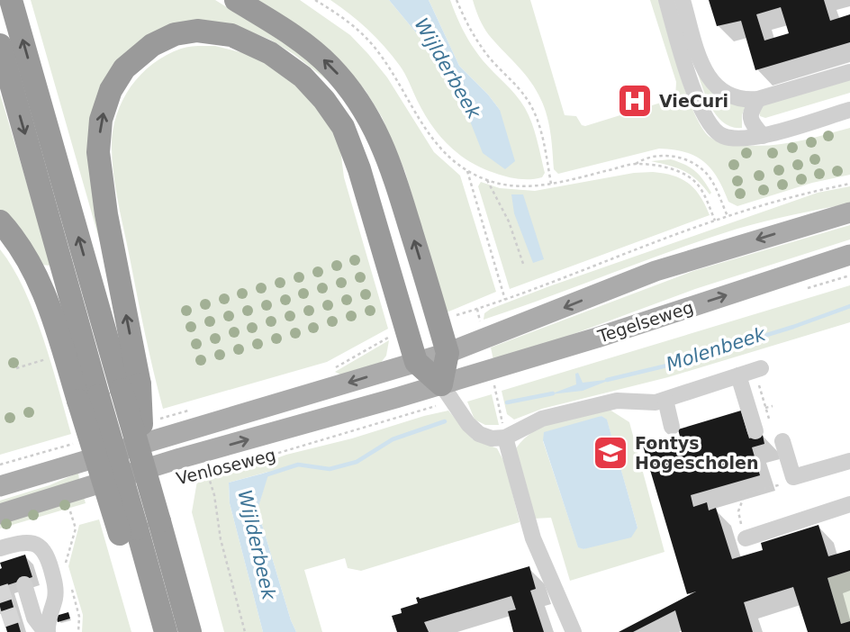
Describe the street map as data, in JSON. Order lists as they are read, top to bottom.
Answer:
{
  "streets": {
    "main road": ["Tegelseweg", "Venloseweg"]
  },
  "crossings": [
    ["Tegelseweg", "Venloseweg"]
  ],
  "water": ["Wijlderbeek", "Molenbeek"],
  "places": {
    "hospital": ["VieCuri"],
    "school or university": ["Fontys Hogescholen"]
  }
}
